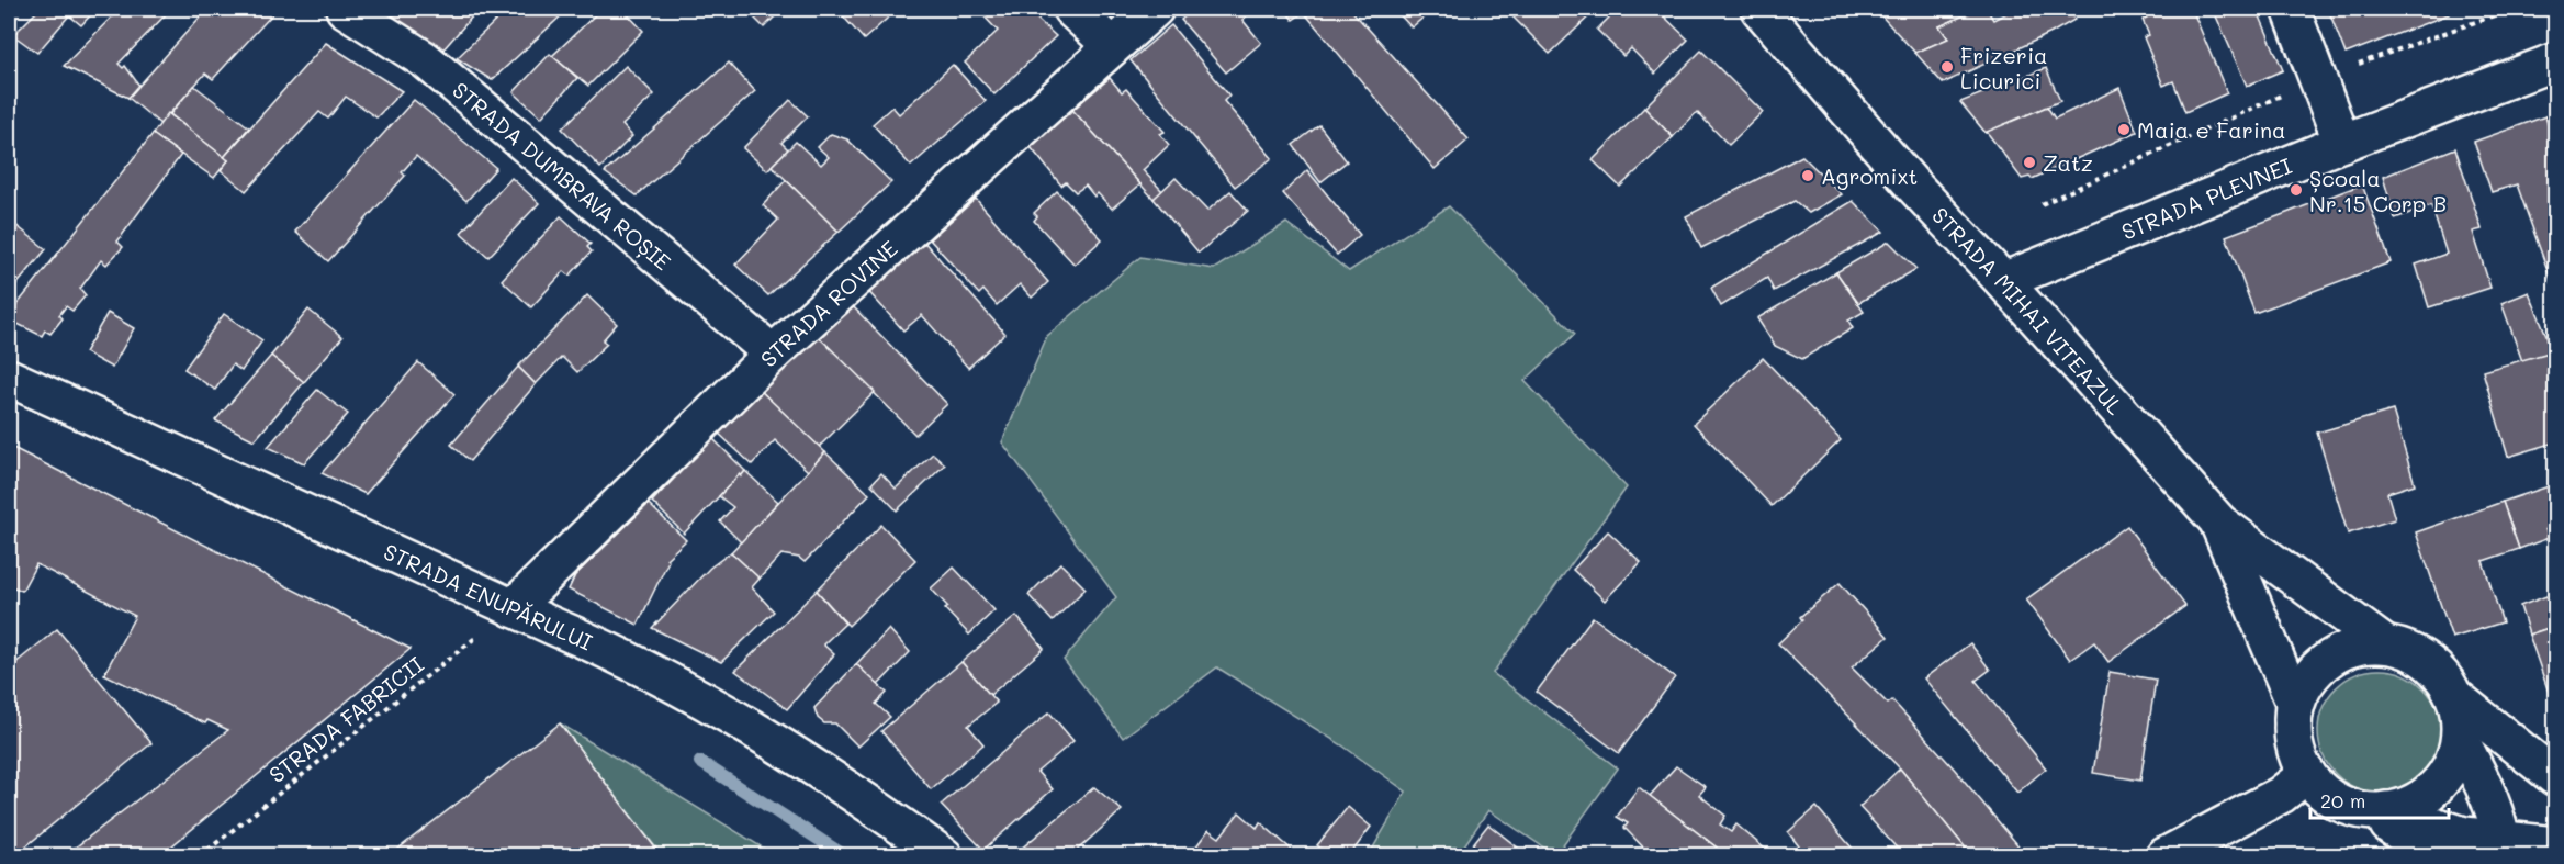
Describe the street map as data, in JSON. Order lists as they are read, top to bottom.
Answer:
{
  "streets": {
    "street": [
      "STRADA DUMBRAVA ROȘIE",
      "STRADA PLEVNEI",
      "STRADA ROVINE",
      "STRADA MIHAI VITEAZUL",
      "STRADA ENUPĂRULUI"
    ],
    "path": ["STRADA FABRICII"]
  },
  "crossings": [
    ["STRADA DUMBRAVA ROȘIE", "STRADA ROVINE"],
    ["STRADA PLEVNEI", "STRADA MIHAI VITEAZUL"],
    ["STRADA ROVINE", "STRADA ENUPĂRULUI"],
    ["STRADA ROVINE", "STRADA FABRICII"],
    ["STRADA ENUPĂRULUI", "STRADA FABRICII"]
  ],
  "places": [
    "Frizeria Licurici",
    "Maia e Farina",
    "Zatz",
    "Agromixt",
    "Școala Nr.15 Corp B"
  ],
  "scale_bar": "20 m"
}
